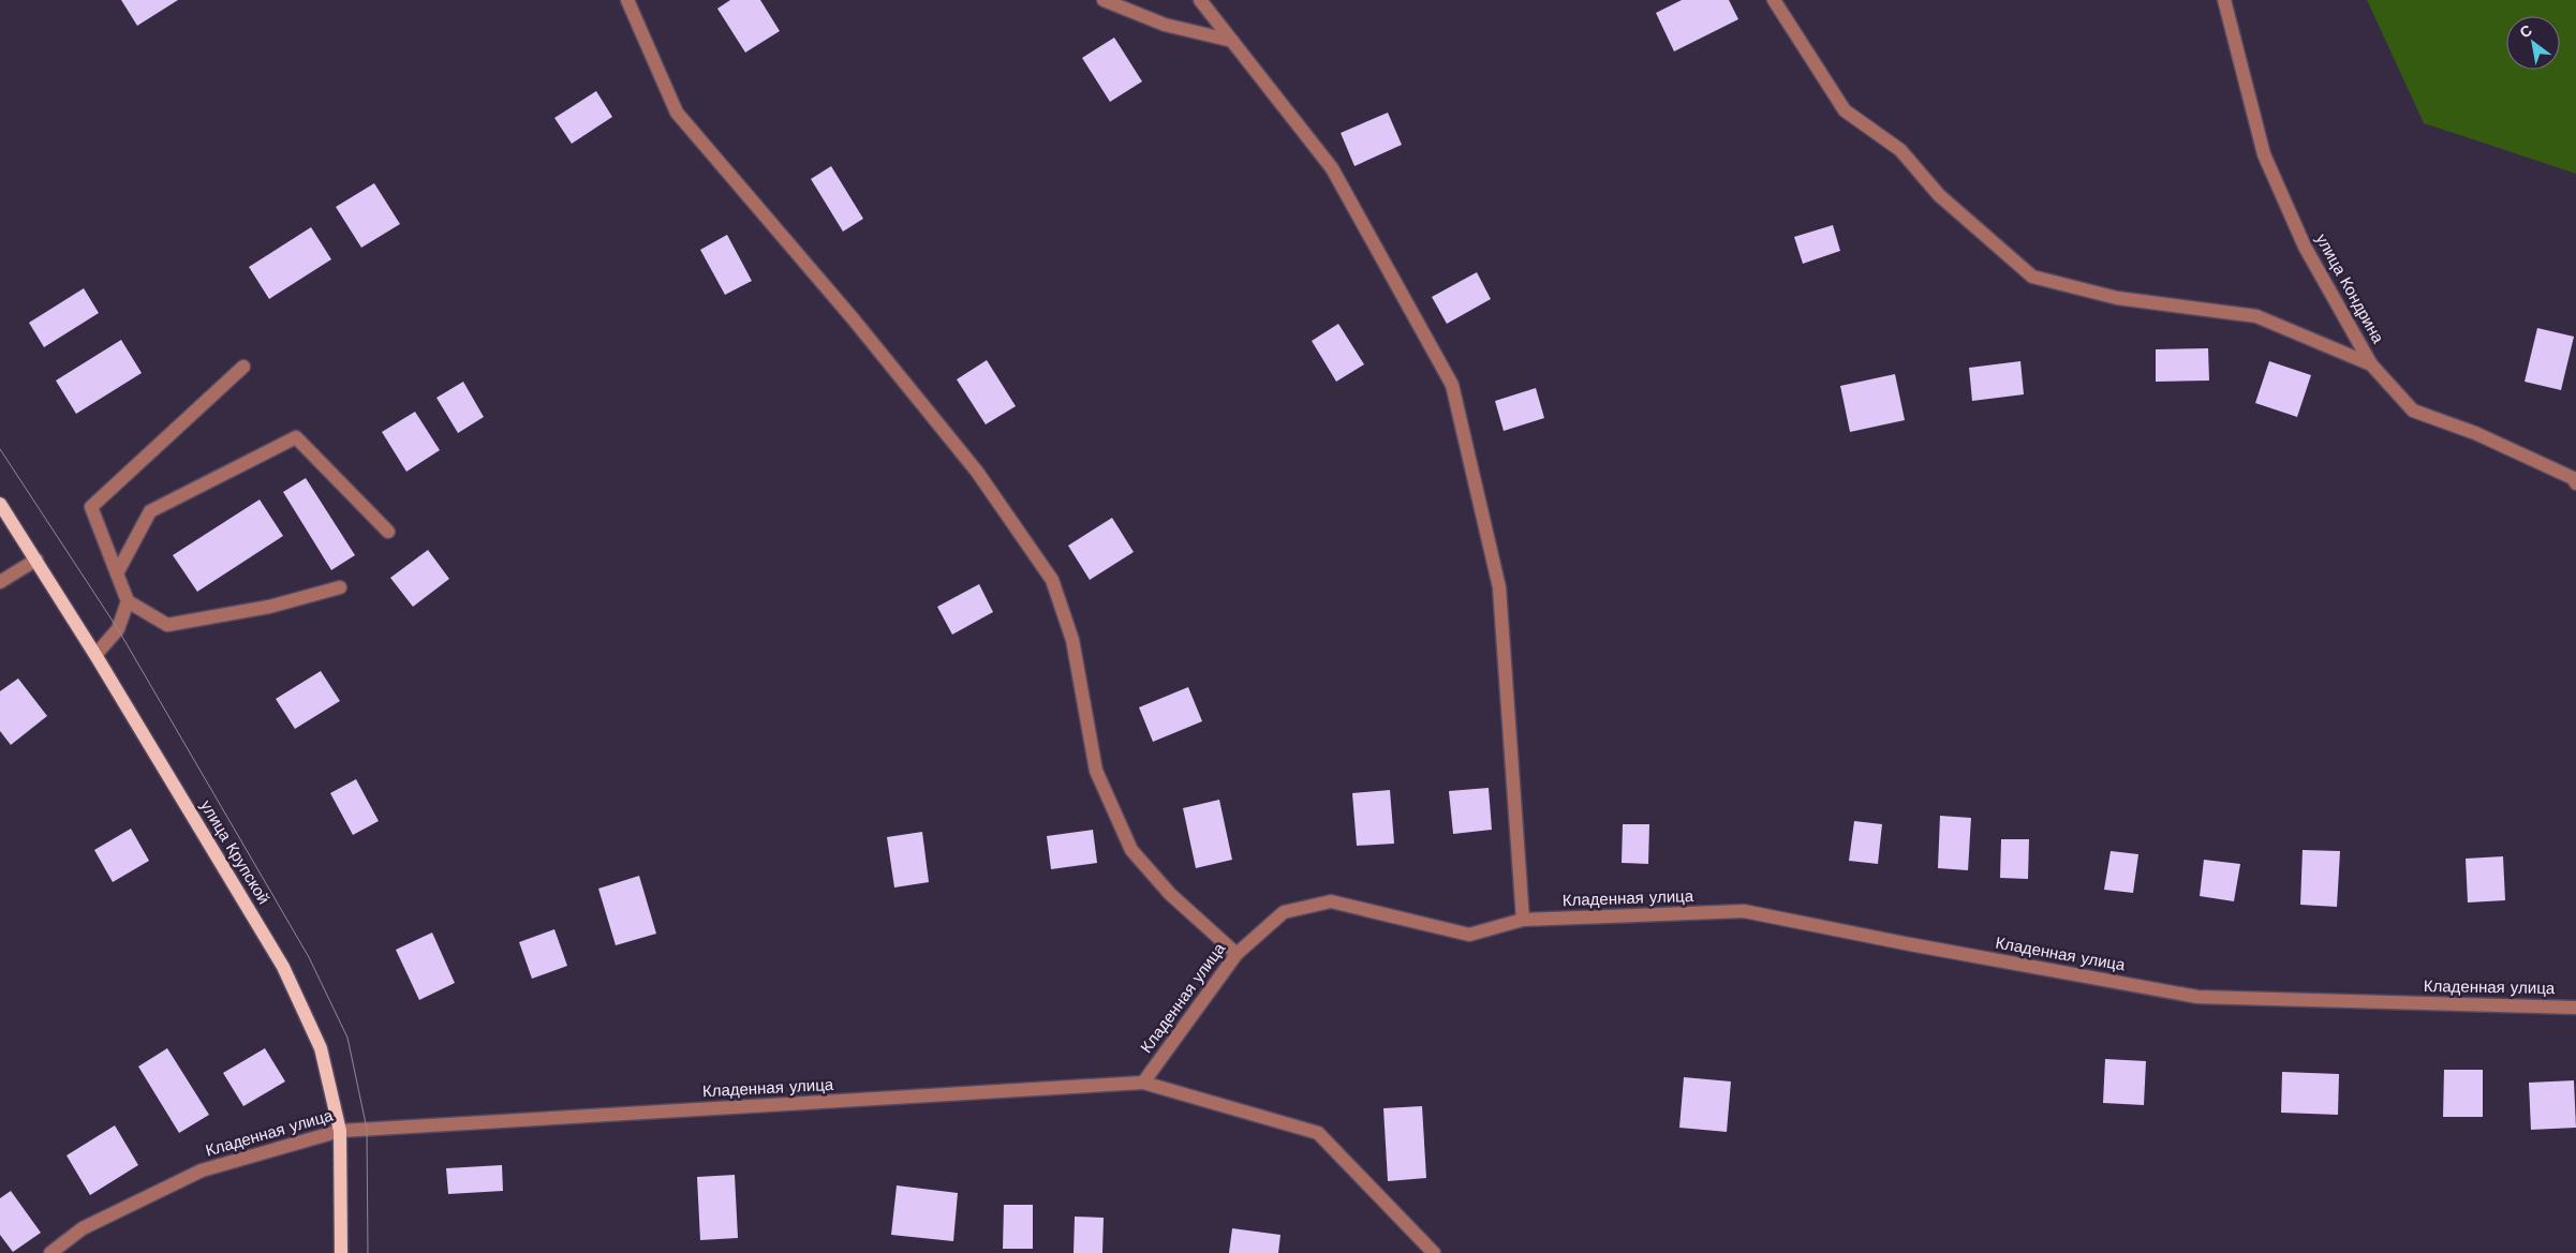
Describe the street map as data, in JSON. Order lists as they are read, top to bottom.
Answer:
{
  "streets": {
    "main road": ["улица Крупской"],
    "street": ["улица Кондрина", "Кладенная улица"]
  },
  "crossings": [
    ["улица Крупской", "Кладенная улица"]
  ],
  "north": "top left"
}
